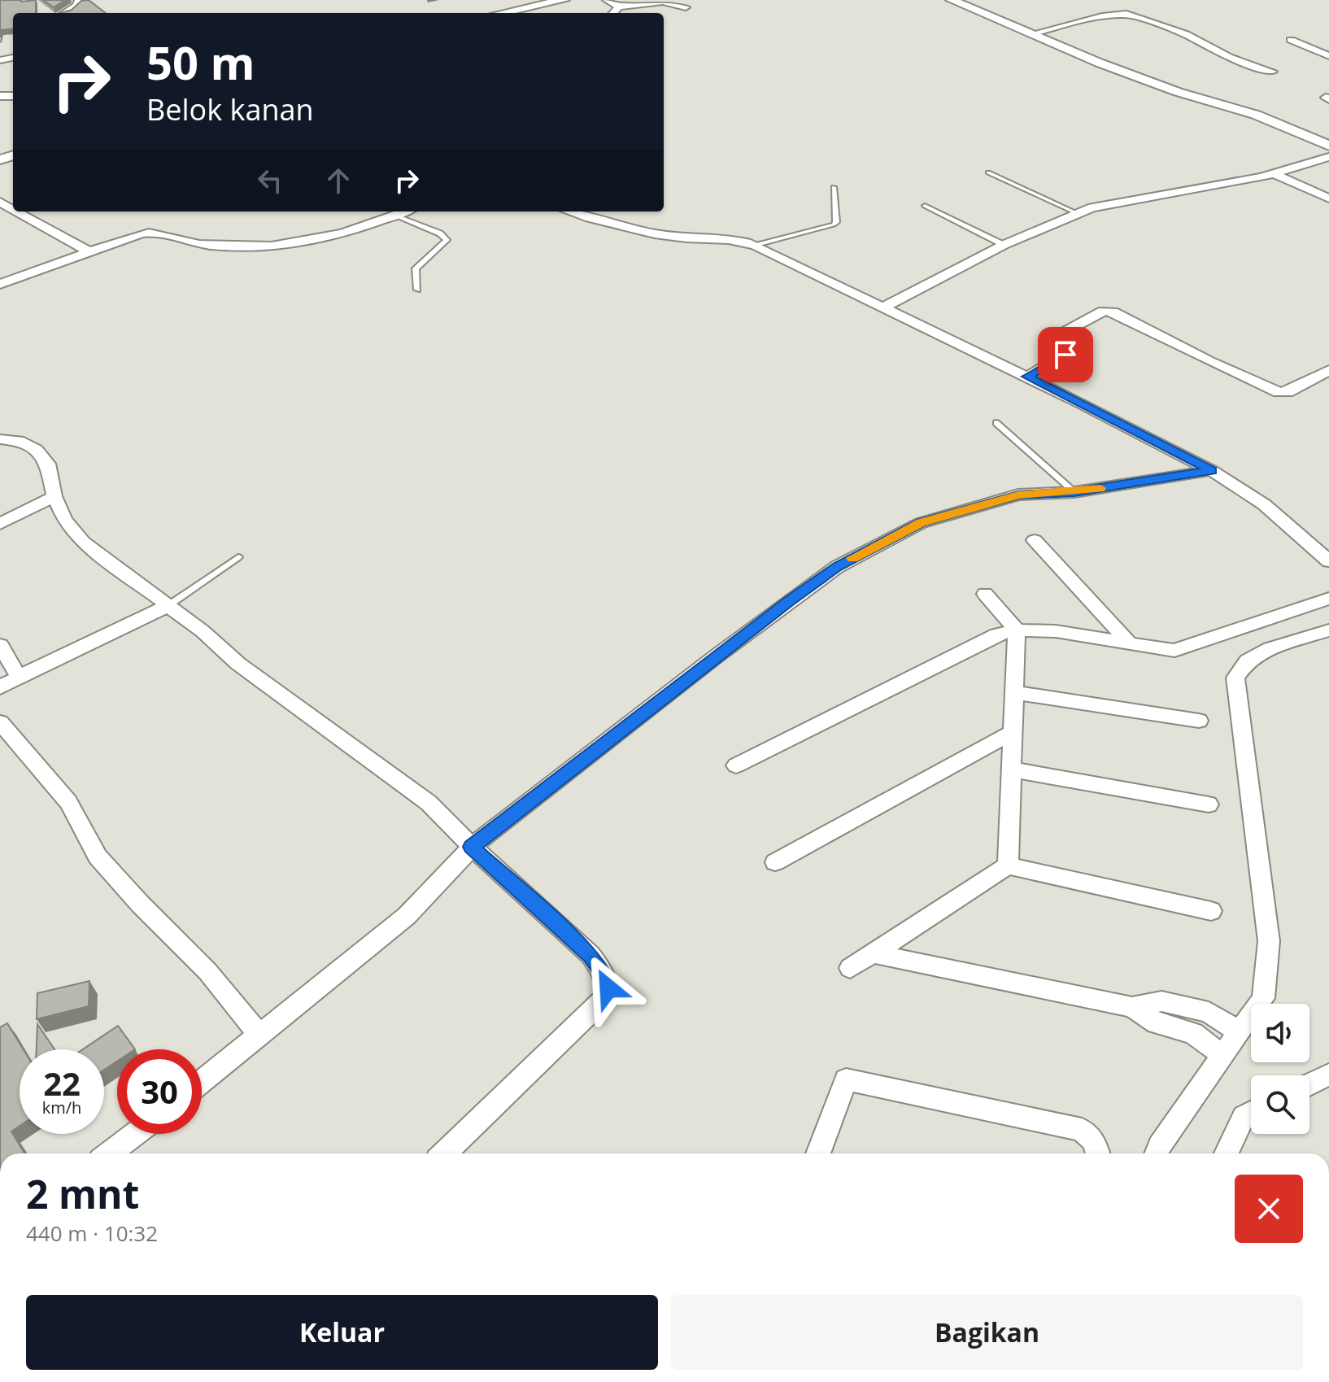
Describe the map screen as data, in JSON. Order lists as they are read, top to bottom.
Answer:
{
  "page": {
    "turn": ["50 m", "Belok kanan"],
    "speed": "22 km/h",
    "limit": "30",
    "heading": ["2 mnt", "440 m · 10:32"],
    "buttons": ["Keluar", "Bagikan"]
  }
}
